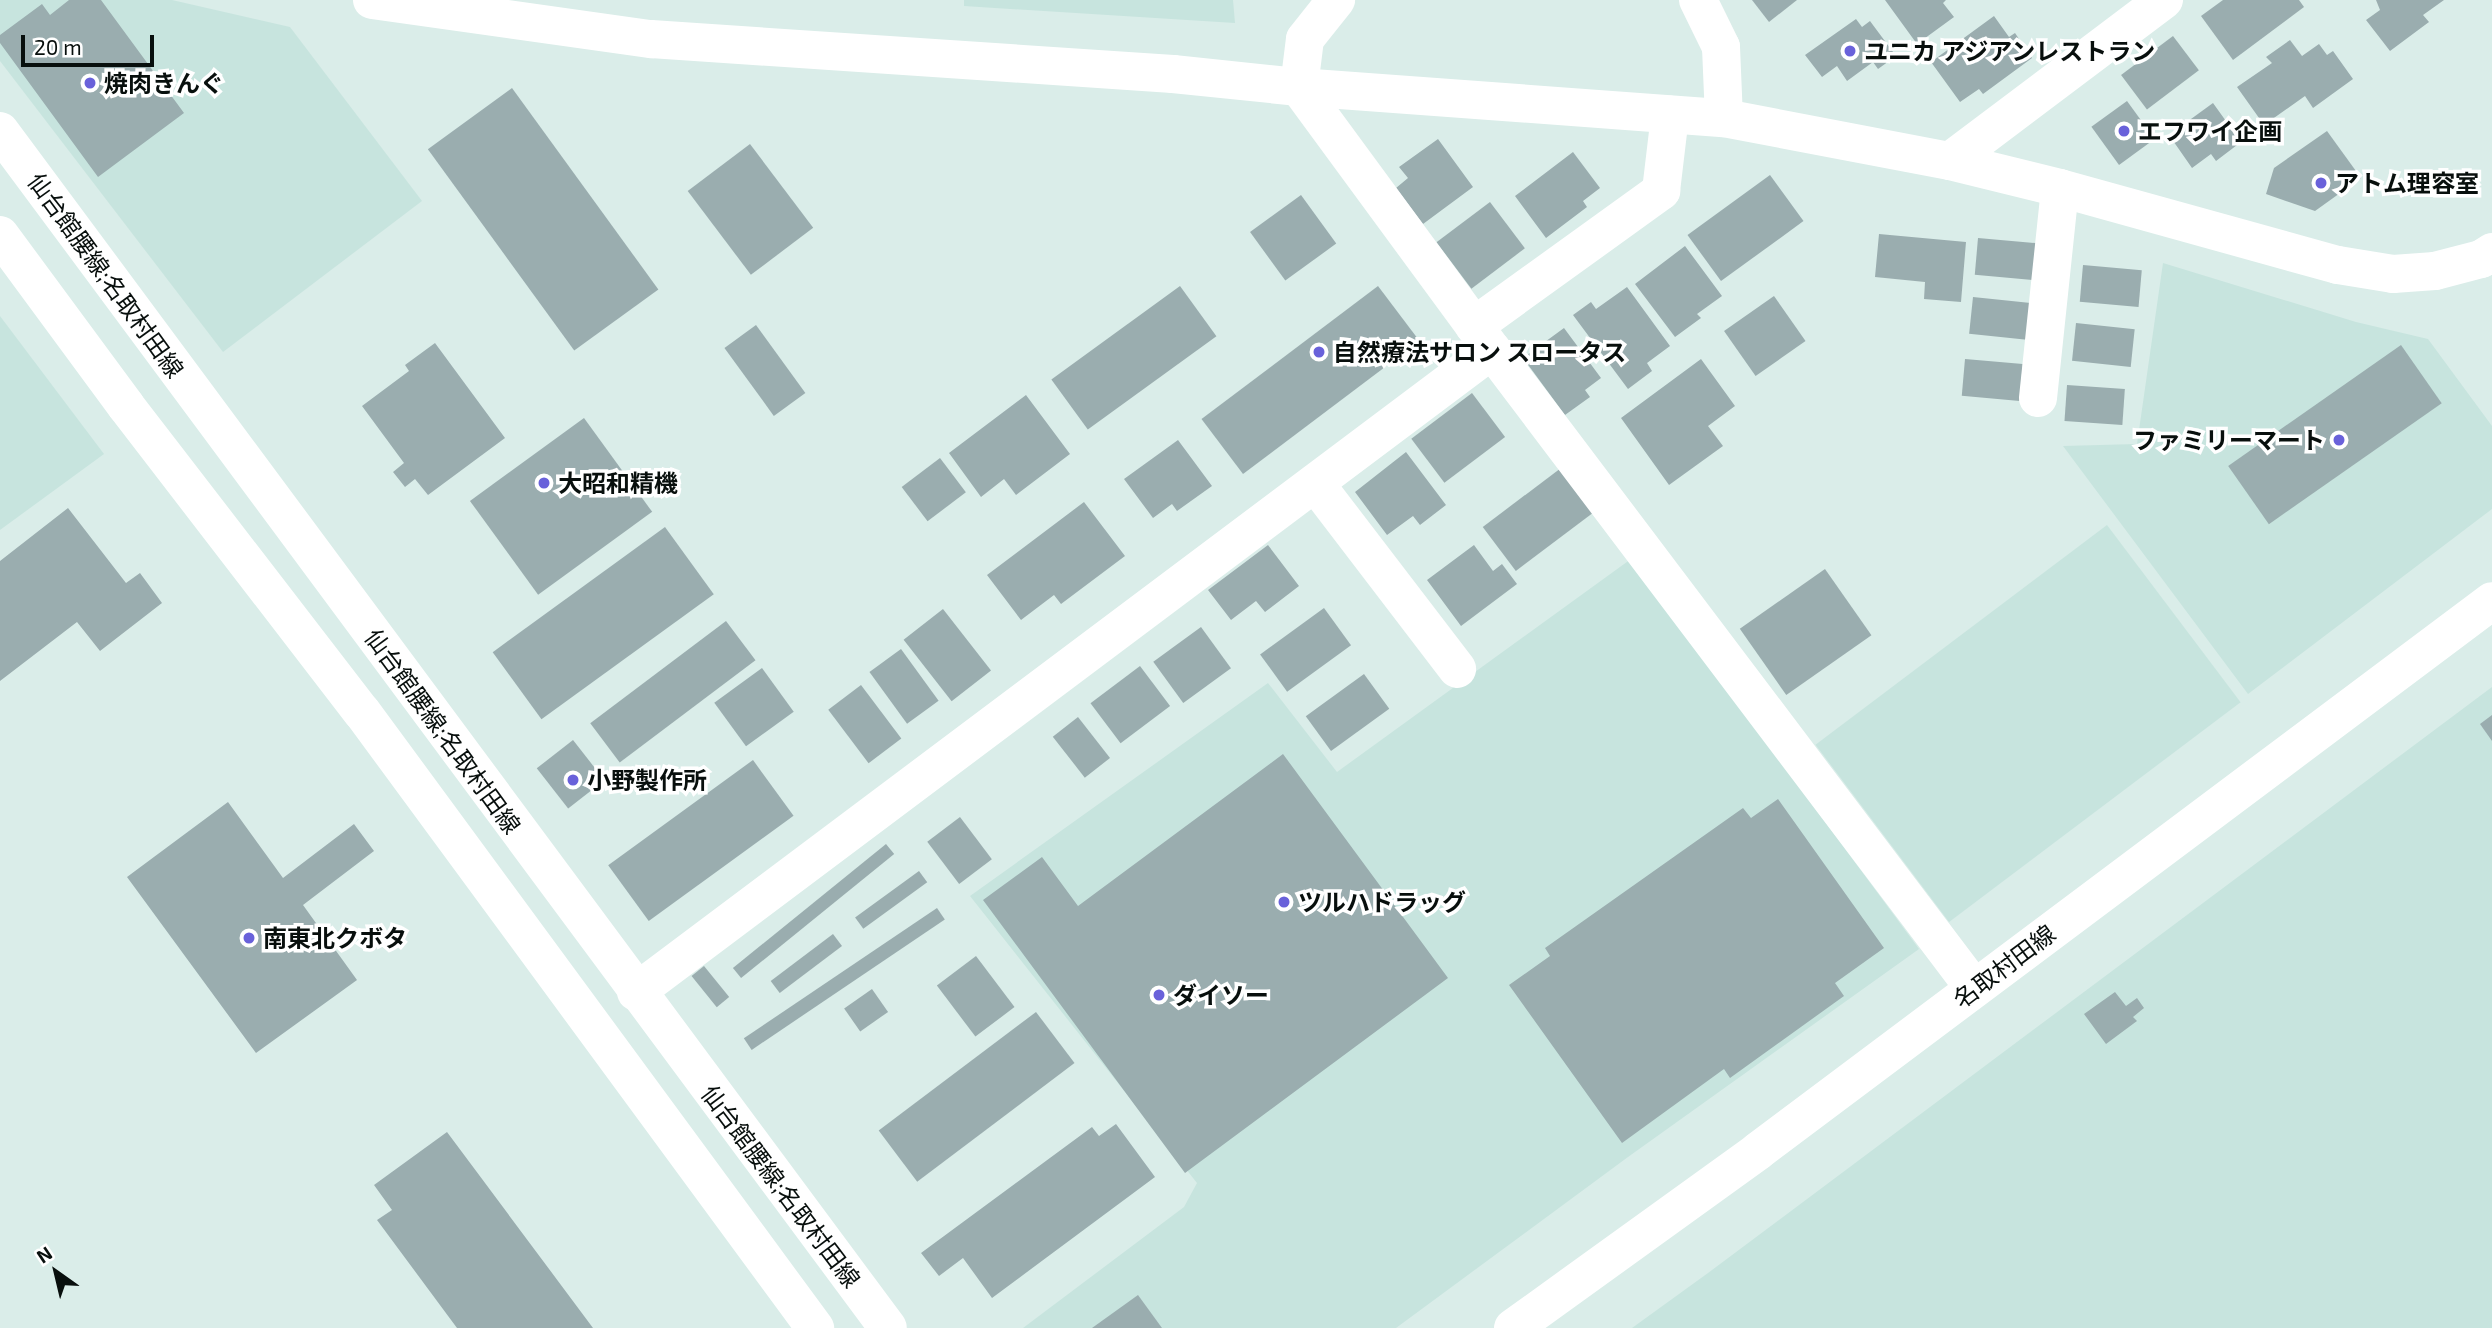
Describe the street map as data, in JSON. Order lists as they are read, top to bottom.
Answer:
{
  "streets": {
    "street": ["仙台館腰線;名取村田線", "名取村田線"]
  },
  "places": [
    "ユニカ アジアンレストラン",
    "焼肉きんぐ",
    "エフワイ企画",
    "アトム理容室",
    "自然療法サロン スロータス",
    "ファミリーマート",
    "大昭和精機",
    "小野製作所",
    "ツルハドラッグ",
    "南東北クボタ",
    "ダイソー"
  ],
  "scale_bar": "20 m",
  "north": "top left"
}
